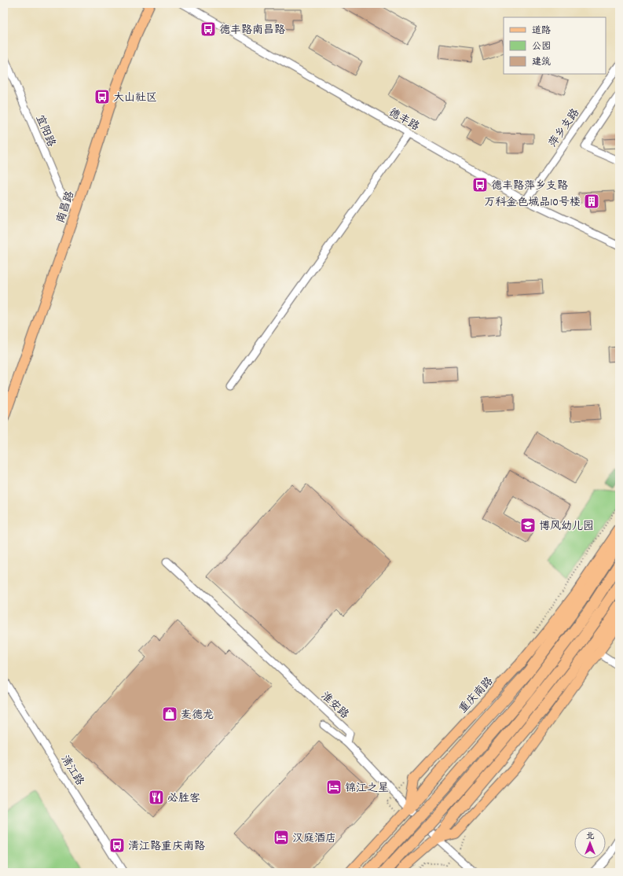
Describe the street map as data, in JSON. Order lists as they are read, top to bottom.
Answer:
{
  "streets": {
    "main road": ["南昌路", "重庆南路"],
    "street": [
      "德丰路",
      "萍乡支路",
      "宜阳路",
      "淮安路",
      "清江路"
    ]
  },
  "crossings": [
    ["德丰路", "萍乡支路"],
    ["宜阳路", "南昌路"]
  ],
  "places": {
    "bus stop": [
      "德丰路南昌路",
      "大山社区",
      "德丰路萍乡支路",
      "清江路重庆南路"
    ],
    "building": ["万科金色城品10号楼"],
    "school or university": ["博风幼儿园"],
    "shop": ["麦德龙"],
    "hotel": ["锦江之星", "汉庭酒店"],
    "restaurant": ["必胜客"]
  },
  "legend": ["道路", "公园", "建筑"],
  "north": "top"
}
